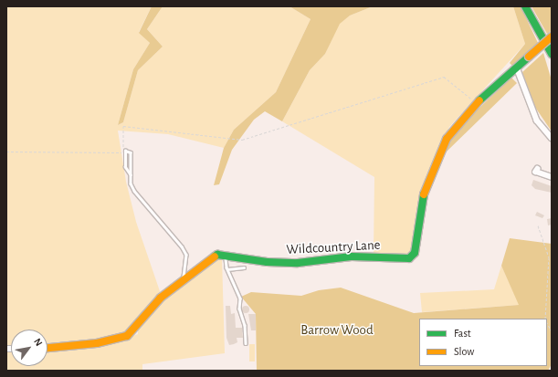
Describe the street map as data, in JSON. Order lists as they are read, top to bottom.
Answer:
{
  "streets": {
    "street": ["Wildcountry Lane"]
  },
  "parks": ["Barrow Wood"],
  "legend": ["Fast", "Slow"],
  "north": "top right"
}
